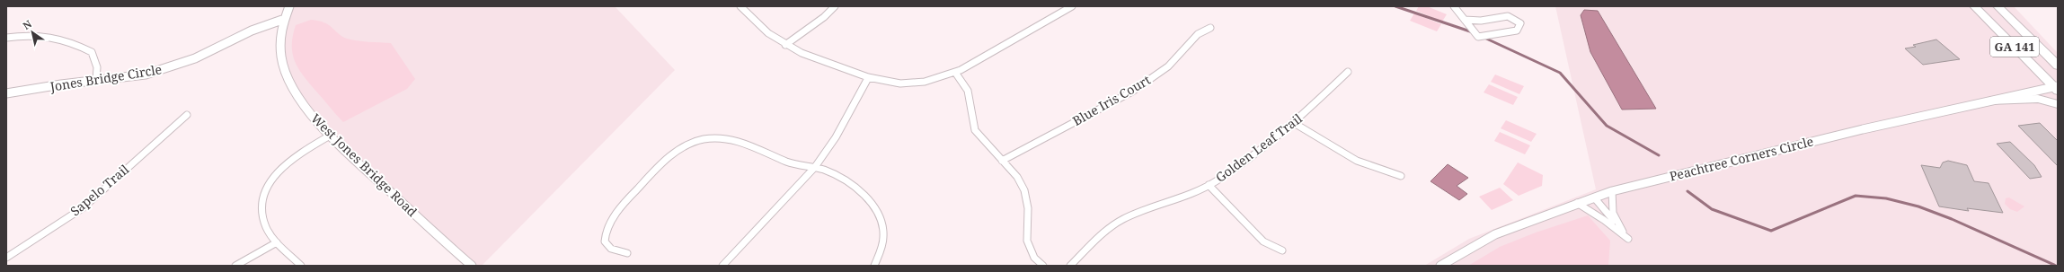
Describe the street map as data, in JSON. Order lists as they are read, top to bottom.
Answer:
{
  "streets": {
    "highway": ["GA 141"],
    "street": [
      "Jones Bridge Circle",
      "Blue Iris Court",
      "Golden Leaf Trail",
      "Peachtree Corners Circle",
      "West Jones Bridge Road",
      "Sapelo Trail"
    ]
  },
  "crossings": [
    ["GA 141", "Peachtree Corners Circle"],
    ["Jones Bridge Circle", "West Jones Bridge Road"]
  ],
  "north": "top left"
}
